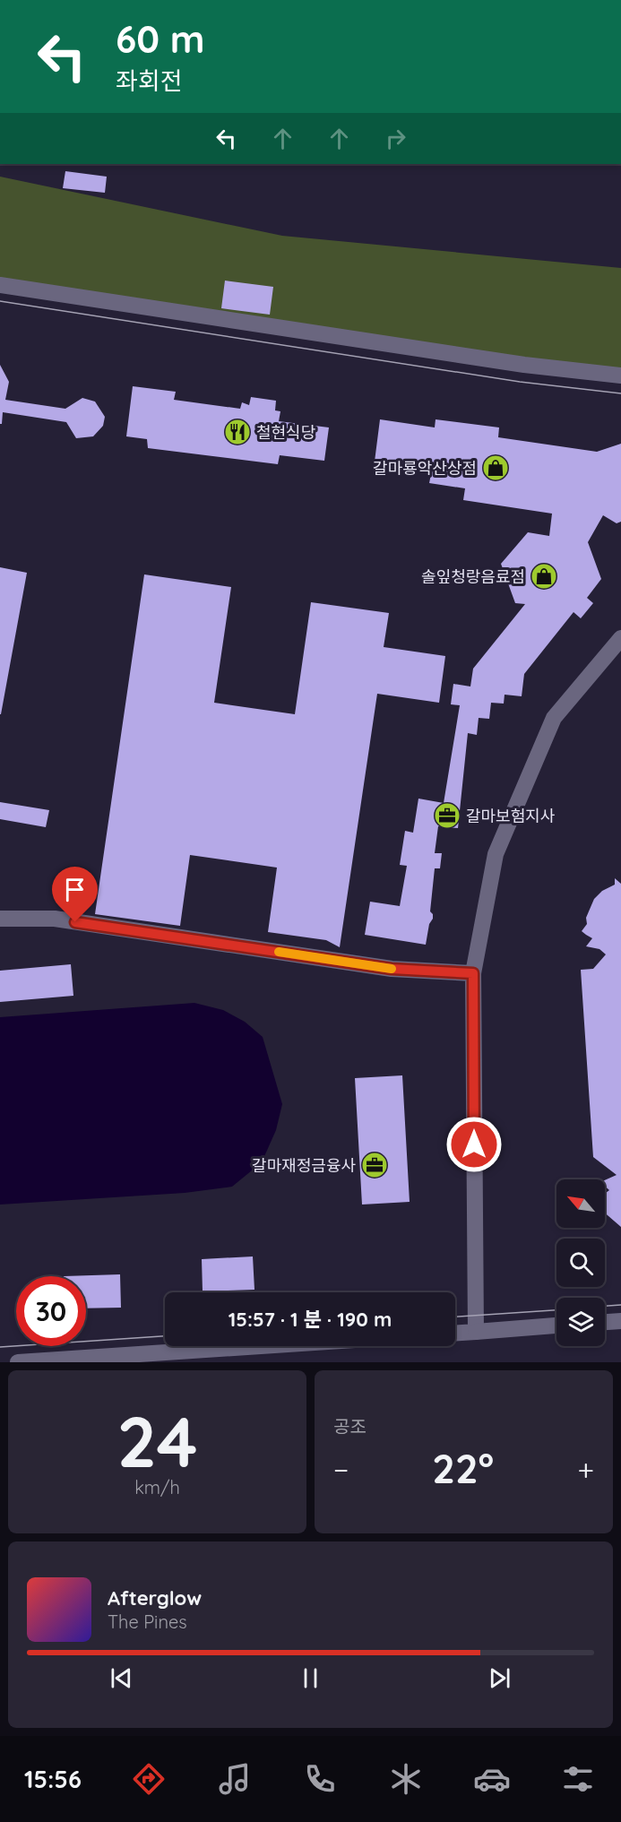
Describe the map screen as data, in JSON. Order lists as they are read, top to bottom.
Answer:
{
  "places": {
    "restaurant": ["철현식당"],
    "shop": ["갈마룡악산상점", "솔잎청랑음료점"],
    "office": ["갈마보험지사", "갈마재정금융사"]
  },
  "north": "top left",
  "page": {
    "turn": ["60 m", "좌회전"],
    "limit": "30",
    "trip": "15:57 · 1 분 · 190 m",
    "tile": [
      ["24", "km/h"],
      "공조"
    ],
    "heat": ["−", "22°", "+"],
    "song": ["Afterglow", "The Pines"],
    "tabs": "15:56"
  }
}
